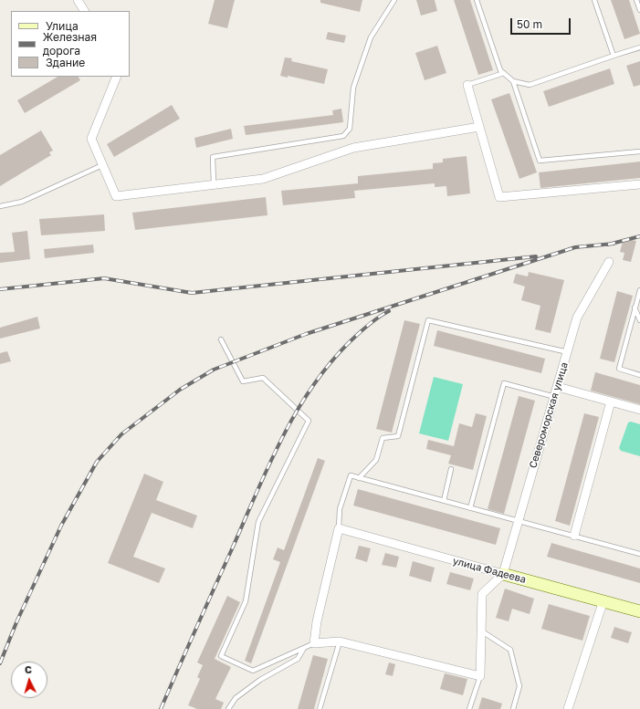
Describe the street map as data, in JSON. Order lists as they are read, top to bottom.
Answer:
{
  "streets": {
    "street": ["Североморская улица", "улица Фадеева"]
  },
  "crossings": [
    ["Североморская улица", "улица Фадеева"]
  ],
  "legend": ["Улица", "Железная дорога", "Здание"],
  "scale_bar": "50 m",
  "north": "top"
}
